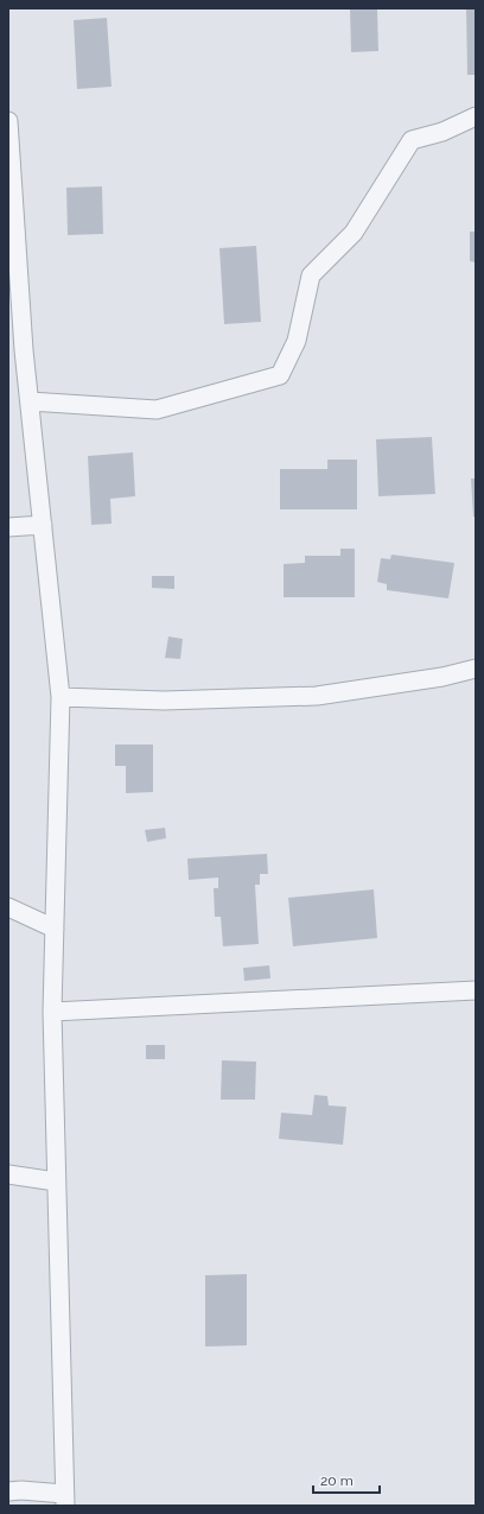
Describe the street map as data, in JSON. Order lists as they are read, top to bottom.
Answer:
{
  "scale_bar": "20 m"
}
